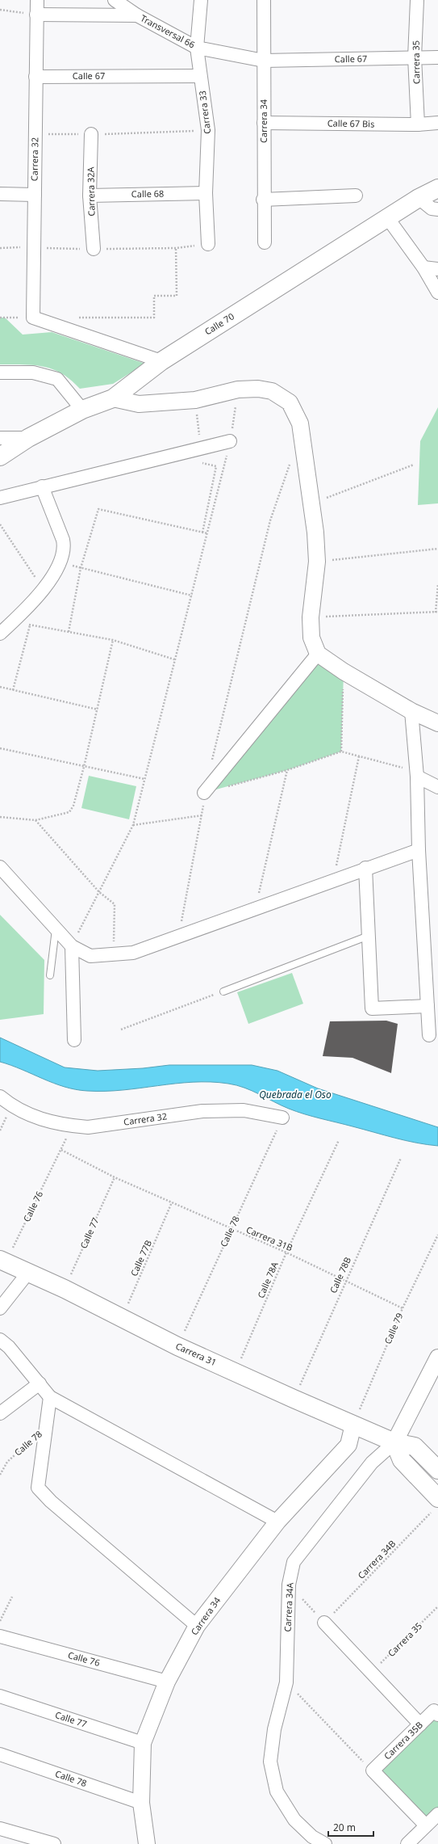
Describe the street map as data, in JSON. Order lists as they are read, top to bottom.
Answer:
{
  "streets": {
    "main road": ["Calle 70", "Carrera 31"],
    "street": [
      "Transversal 66",
      "Calle 67",
      "Carrera 35",
      "Carrera 33",
      "Carrera 34",
      "Calle 67 Bis",
      "Carrera 32",
      "Carrera 32A",
      "Calle 68",
      "Calle 76",
      "Calle 78",
      "Calle 77",
      "Carrera 34A",
      "Carrera 35B"
    ],
    "path": [
      "Carrera 31B",
      "Calle 77B",
      "Calle 78B",
      "Calle 78A",
      "Calle 79",
      "Carrera 34B"
    ]
  },
  "crossings": [
    ["Transversal 66", "Calle 67"],
    ["Transversal 66", "Carrera 33"],
    ["Transversal 66", "Carrera 34"],
    ["Calle 67", "Carrera 35"],
    ["Calle 67", "Carrera 33"],
    ["Calle 67", "Carrera 34"],
    ["Calle 67", "Carrera 32"],
    ["Carrera 35", "Calle 67 Bis"],
    ["Carrera 33", "Calle 68"],
    ["Carrera 34", "Calle 67 Bis"],
    ["Carrera 34", "Calle 76"],
    ["Carrera 34", "Calle 78"],
    ["Carrera 34", "Calle 77"],
    ["Carrera 34", "Calle 79"],
    ["Carrera 34", "Carrera 31"],
    ["Carrera 32", "Calle 78"],
    ["Carrera 32A", "Calle 68"],
    ["Calle 76", "Carrera 31B"],
    ["Calle 76", "Carrera 31"],
    ["Calle 78", "Carrera 31B"],
    ["Calle 78", "Carrera 31"],
    ["Calle 77", "Carrera 31B"],
    ["Calle 77", "Carrera 31"],
    ["Carrera 31B", "Calle 77B"],
    ["Carrera 31B", "Calle 78B"],
    ["Carrera 31B", "Calle 78A"],
    ["Carrera 31B", "Calle 79"],
    ["Calle 77B", "Carrera 31"],
    ["Calle 78B", "Carrera 31"],
    ["Calle 78A", "Carrera 31"],
    ["Calle 79", "Carrera 31"],
    ["Carrera 31", "Carrera 34A"]
  ],
  "water": ["Quebrada el Oso"],
  "scale_bar": "20 m"
}
